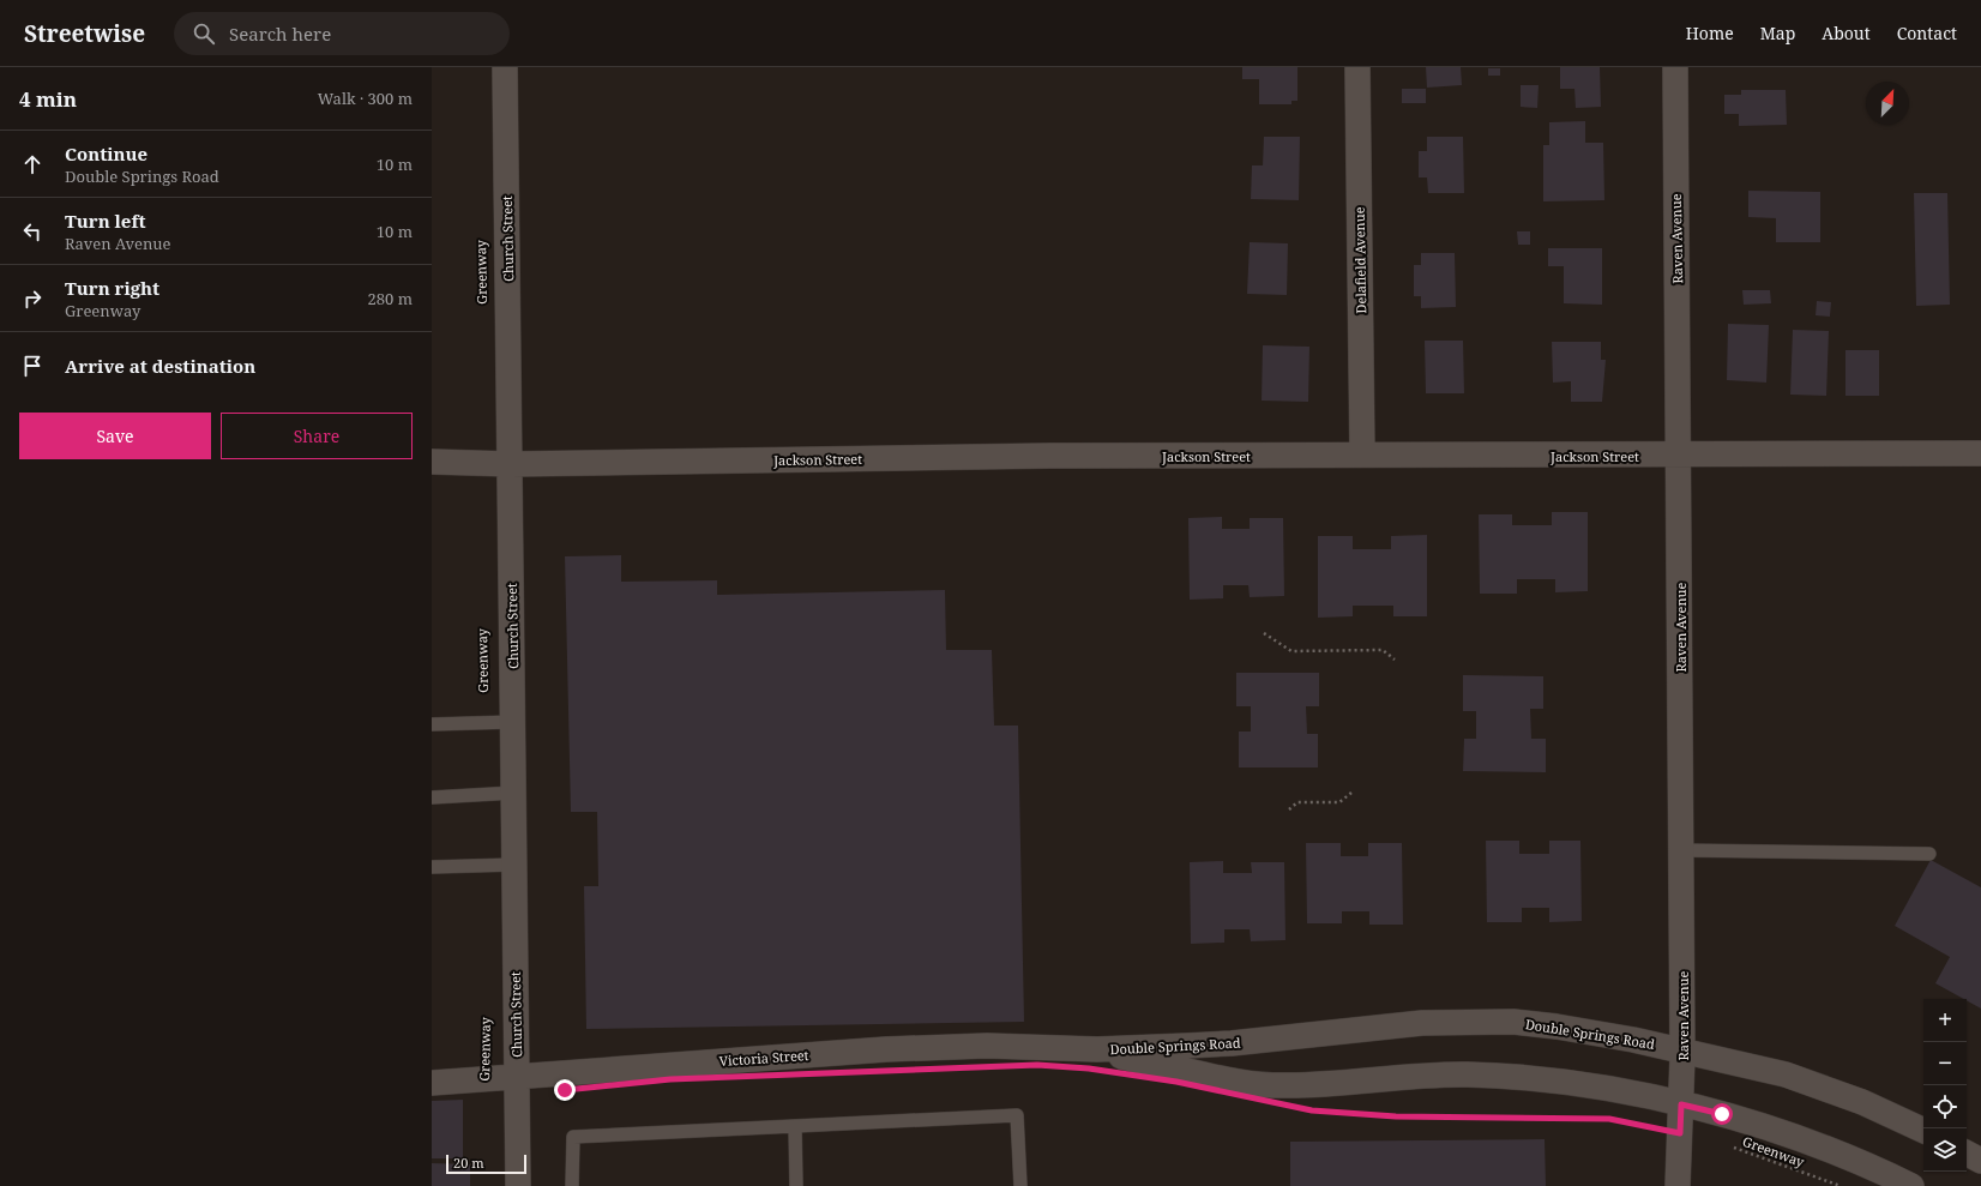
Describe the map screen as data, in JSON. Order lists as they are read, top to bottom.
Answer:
{
  "streets": {
    "street": [
      "Church Street",
      "Raven Avenue",
      "Delafield Avenue",
      "Jackson Street",
      "Double Springs Road",
      "Victoria Street"
    ],
    "path": ["Greenway"]
  },
  "crossings": [
    ["Church Street", "Jackson Street"],
    ["Church Street", "Victoria Street"],
    ["Raven Avenue", "Jackson Street"],
    ["Raven Avenue", "Double Springs Road"],
    ["Delafield Avenue", "Jackson Street"],
    ["Double Springs Road", "Victoria Street"]
  ],
  "scale_bar": "20 m",
  "north": "top right",
  "page": {
    "header": "Streetwise",
    "search": "Search here",
    "nav": [
      "Home",
      "Map",
      "About",
      "Contact"
    ],
    "heading": ["4 min", "Walk · 300 m"],
    "list": [
      ["Continue", "Double Springs Road", "10 m"],
      ["Turn left", "Raven Avenue", "10 m"],
      ["Turn right", "Greenway", "280 m"],
      "Arrive at destination"
    ],
    "buttons": ["Save", "Share"],
    "map_buttons": ["+", "−"],
    "scale": "20 m"
  }
}
